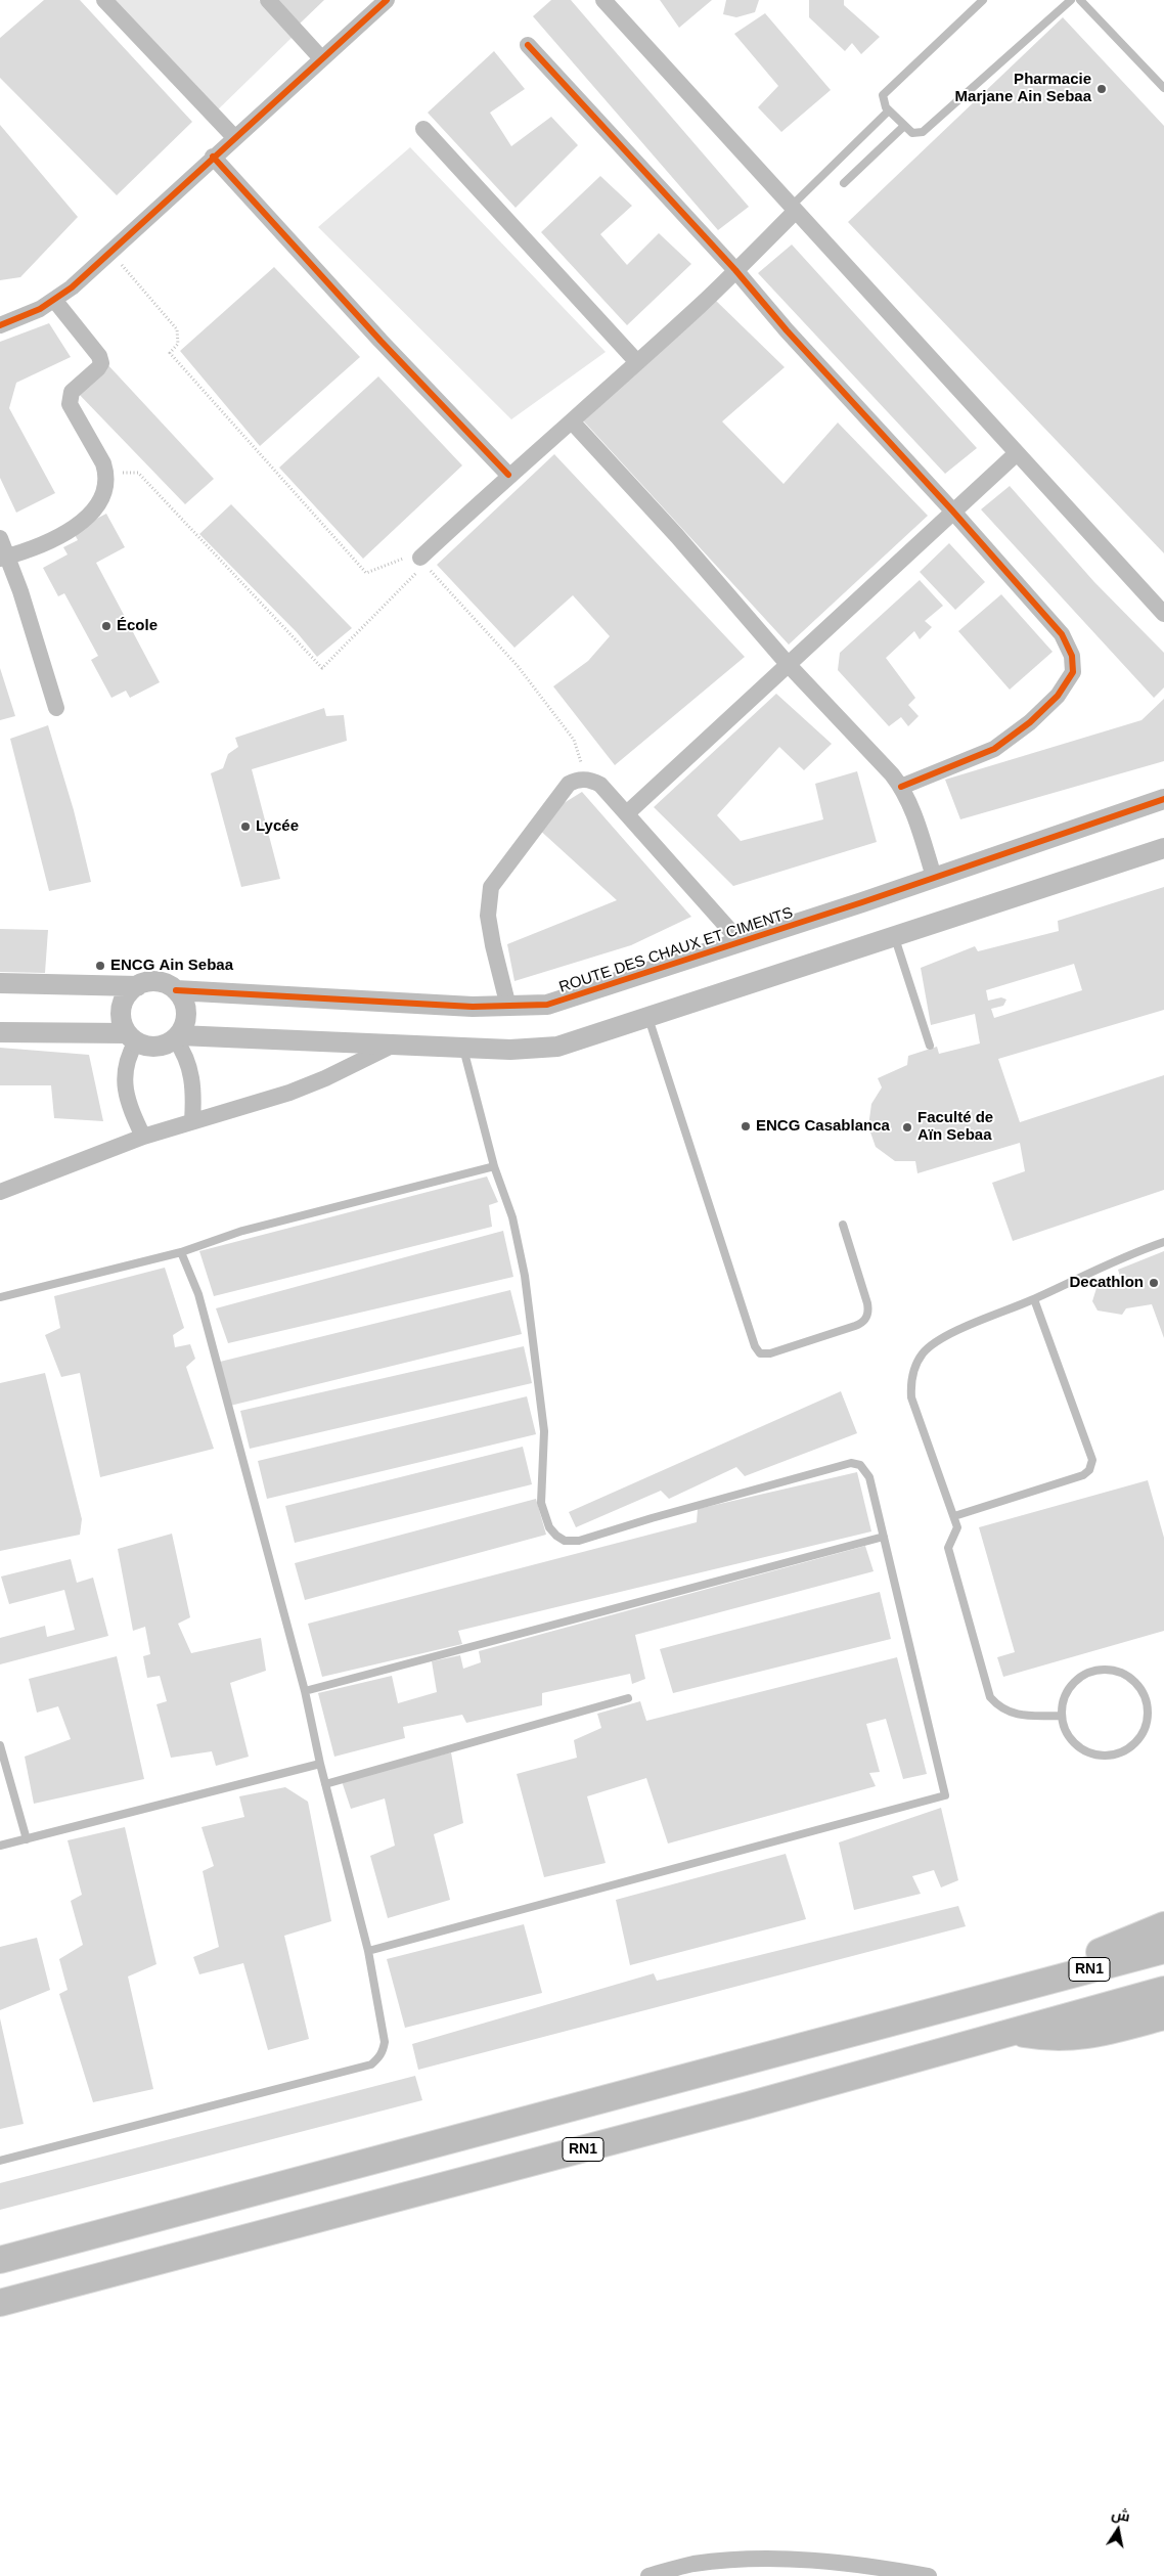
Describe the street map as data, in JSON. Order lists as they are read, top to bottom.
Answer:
{
  "streets": {
    "highway": ["RN1"],
    "street": ["ROUTE DES CHAUX ET CIMENTS"]
  },
  "places": [
    "Pharmacie Marjane Ain Sebaa",
    "École",
    "Lycée",
    "ENCG Ain Sebaa",
    "ENCG Casablanca",
    "Faculté de Aïn Sebaa",
    "Decathlon"
  ],
  "north": "top"
}
